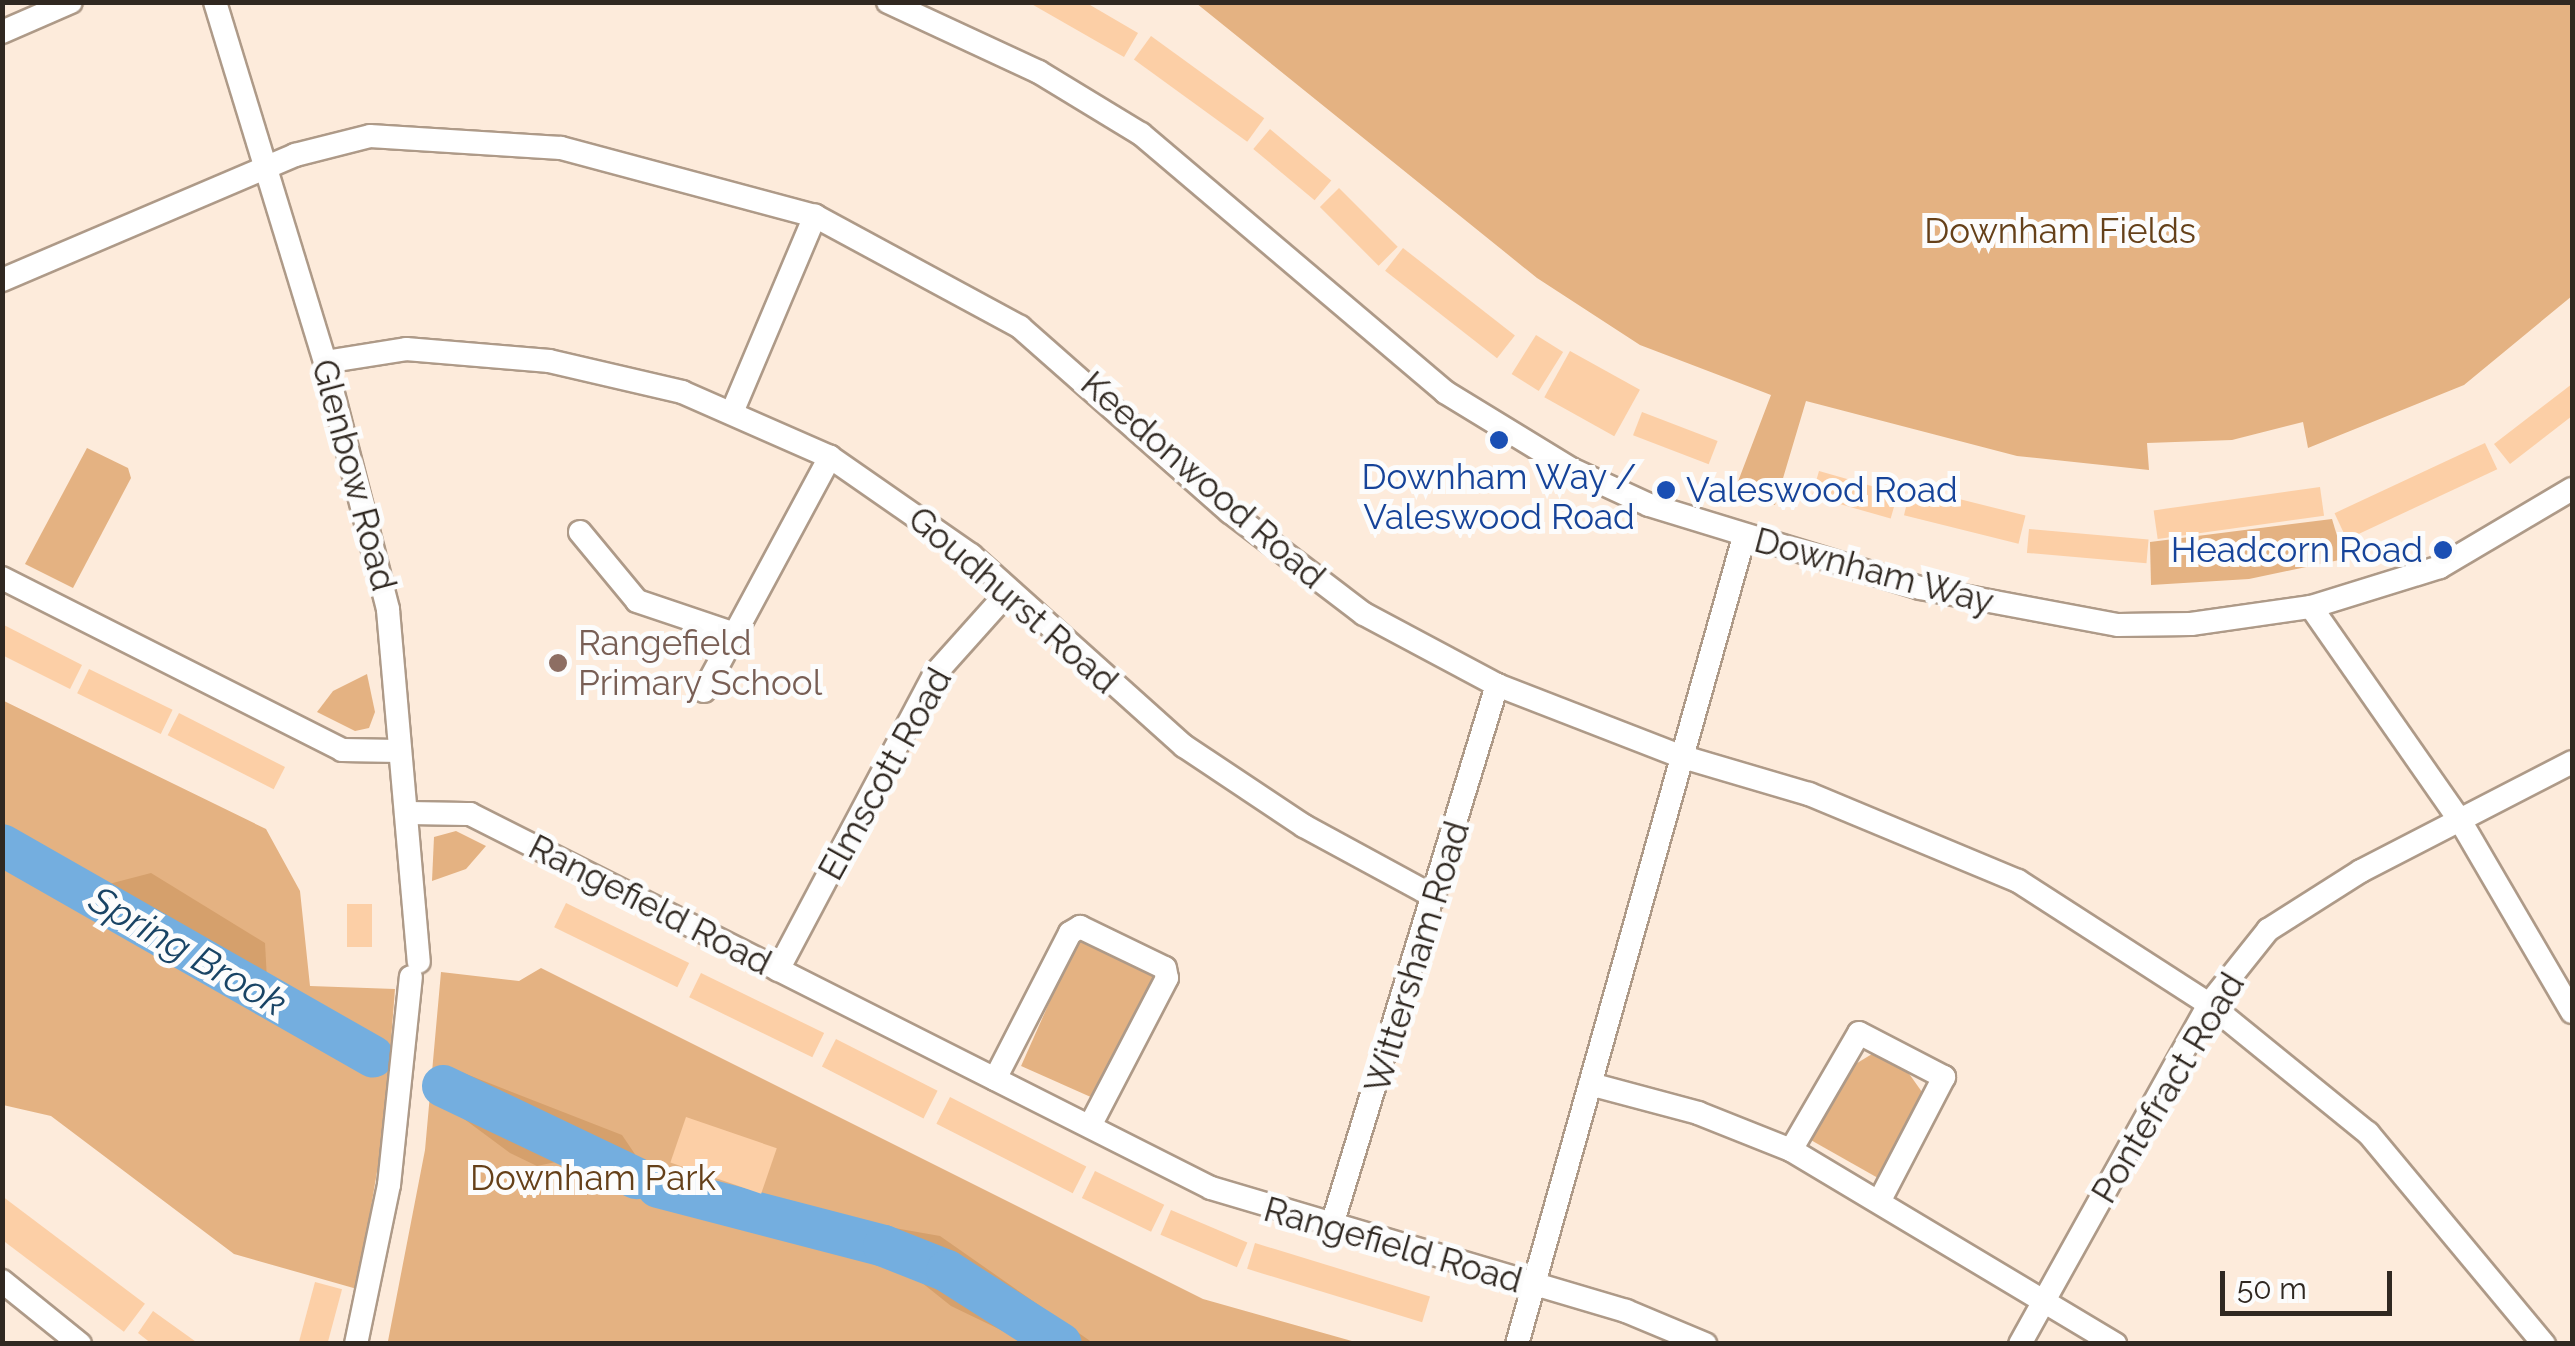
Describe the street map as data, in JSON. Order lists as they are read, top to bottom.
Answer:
{
  "streets": {
    "street": [
      "Glenbow Road",
      "Keedonwood Road",
      "Downham Way",
      "Goudhurst Road",
      "Elmscott Road",
      "Rangefield Road",
      "Wittersham Road",
      "Pontefract Road"
    ]
  },
  "crossings": [
    ["Glenbow Road", "Keedonwood Road"],
    ["Glenbow Road", "Goudhurst Road"],
    ["Glenbow Road", "Rangefield Road"],
    ["Keedonwood Road", "Wittersham Road"],
    ["Keedonwood Road", "Pontefract Road"],
    ["Goudhurst Road", "Elmscott Road"],
    ["Goudhurst Road", "Wittersham Road"],
    ["Elmscott Road", "Rangefield Road"],
    ["Rangefield Road", "Wittersham Road"]
  ],
  "water": ["Spring Brook"],
  "parks": ["Downham Fields", "Downham Park"],
  "places": [
    "Downham Way / Valeswood Road",
    "Valeswood Road",
    "Headcorn Road",
    "Rangefield Primary School"
  ],
  "scale_bar": "50 m"
}
